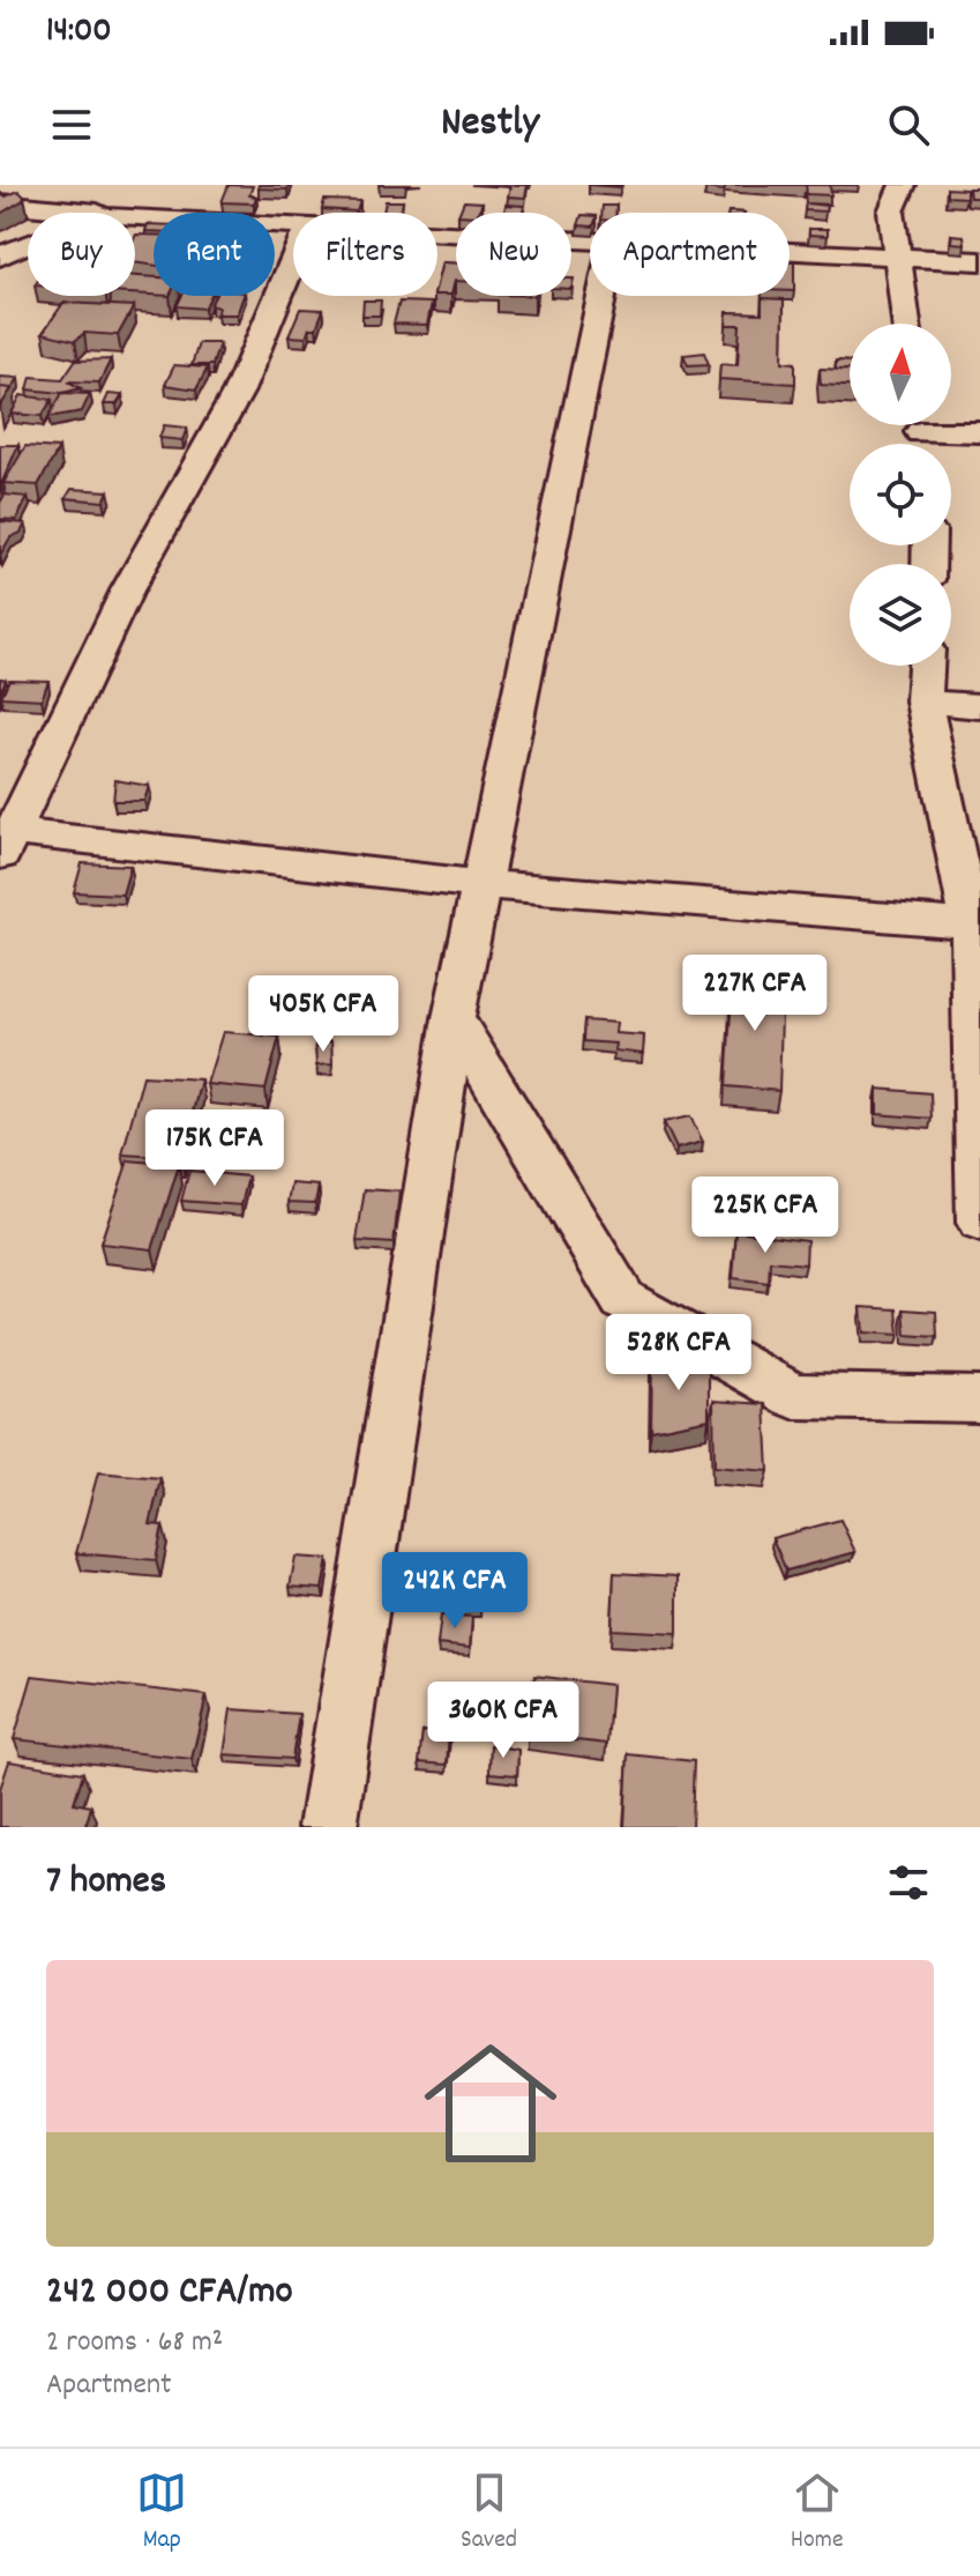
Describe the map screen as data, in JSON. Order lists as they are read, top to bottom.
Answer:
{
  "north": "top",
  "page": {
    "status": "14:00",
    "header": "Nestly",
    "chip": [
      "Buy",
      "Rent",
      "Filters",
      "New",
      "Apartment"
    ],
    "price": [
      "227K CFA",
      "405K CFA",
      "175K CFA",
      "225K CFA",
      "528K CFA",
      "242K CFA",
      "360K CFA"
    ],
    "heading": "7 homes",
    "list": [
      {
        "name": "242 000 CFA/mo",
        "note": "2 rooms · 68 m² · Apartment"
      }
    ],
    "tabs": ["Map", "Saved", "Home"]
  }
}
